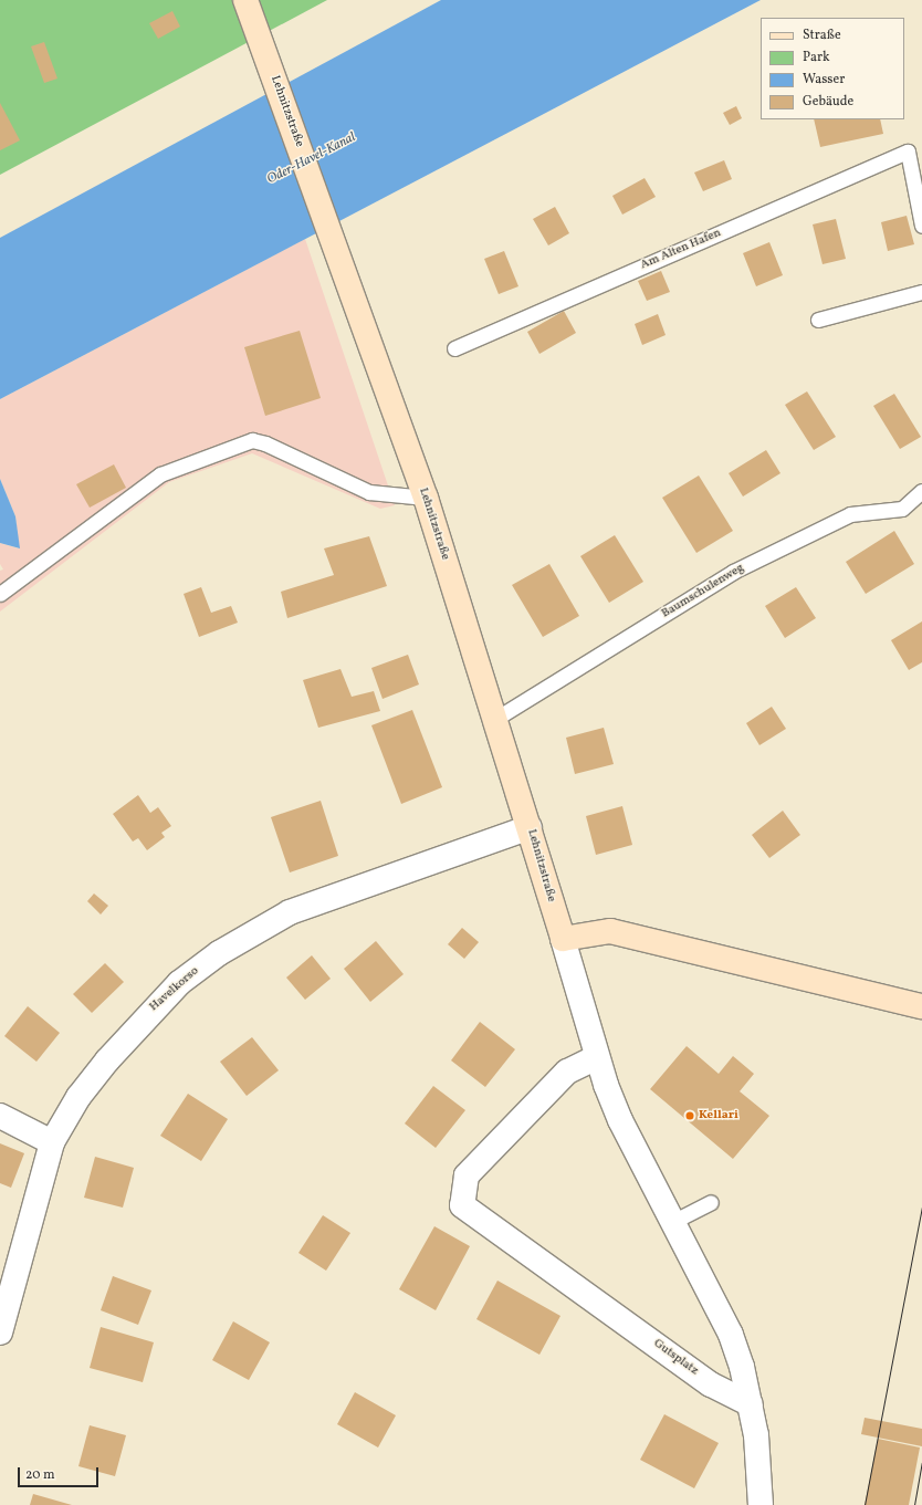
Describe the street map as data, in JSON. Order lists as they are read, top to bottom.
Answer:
{
  "streets": {
    "main road": ["Lehnitzstraße"],
    "street": ["Havelkorso", "Gutsplatz"],
    "lane": ["Am Alten Hafen", "Baumschulenweg"]
  },
  "crossings": [
    ["Lehnitzstraße", "Baumschulenweg"],
    ["Lehnitzstraße", "Havelkorso"],
    ["Lehnitzstraße", "Gutsplatz"]
  ],
  "water": ["Oder-Havel-Kanal"],
  "places": ["Kellari"],
  "legend": [
    "Straße",
    "Park",
    "Wasser",
    "Gebäude"
  ],
  "scale_bar": "20 m"
}
